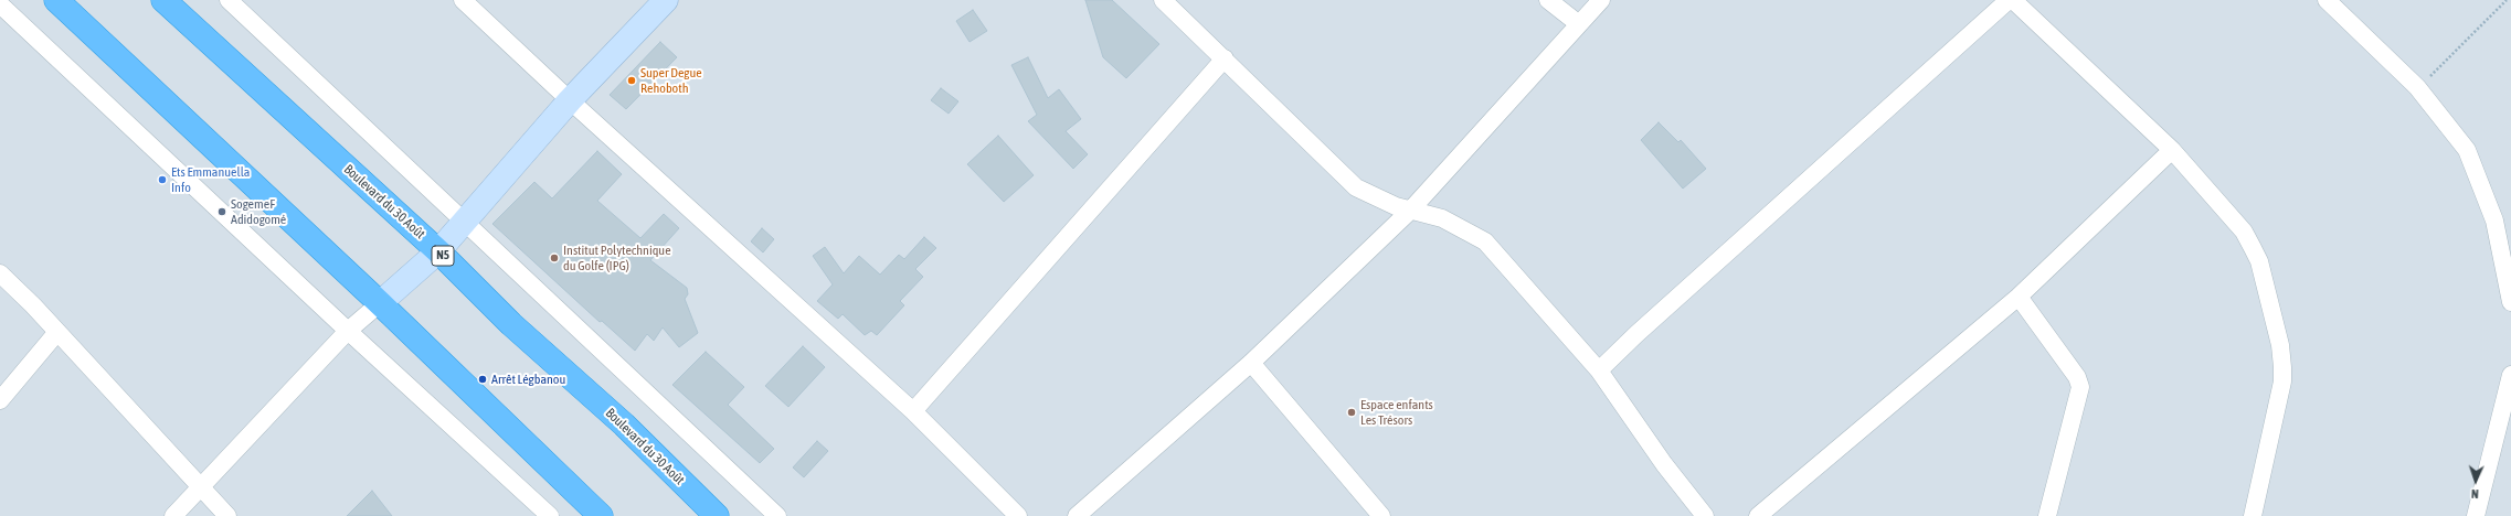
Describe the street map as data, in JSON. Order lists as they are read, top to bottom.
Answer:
{
  "streets": {
    "highway": ["Boulevard du 30 Août", "N5"]
  },
  "places": [
    "Super Degue Rehoboth",
    "Ets Emmanuella Info",
    "SogemeF Adidogomé",
    "Institut Polytechnique du Golfe (IPG)",
    "Arrêt Légbanou",
    "Espace enfants Les Trésors"
  ],
  "north": "bottom"
}
